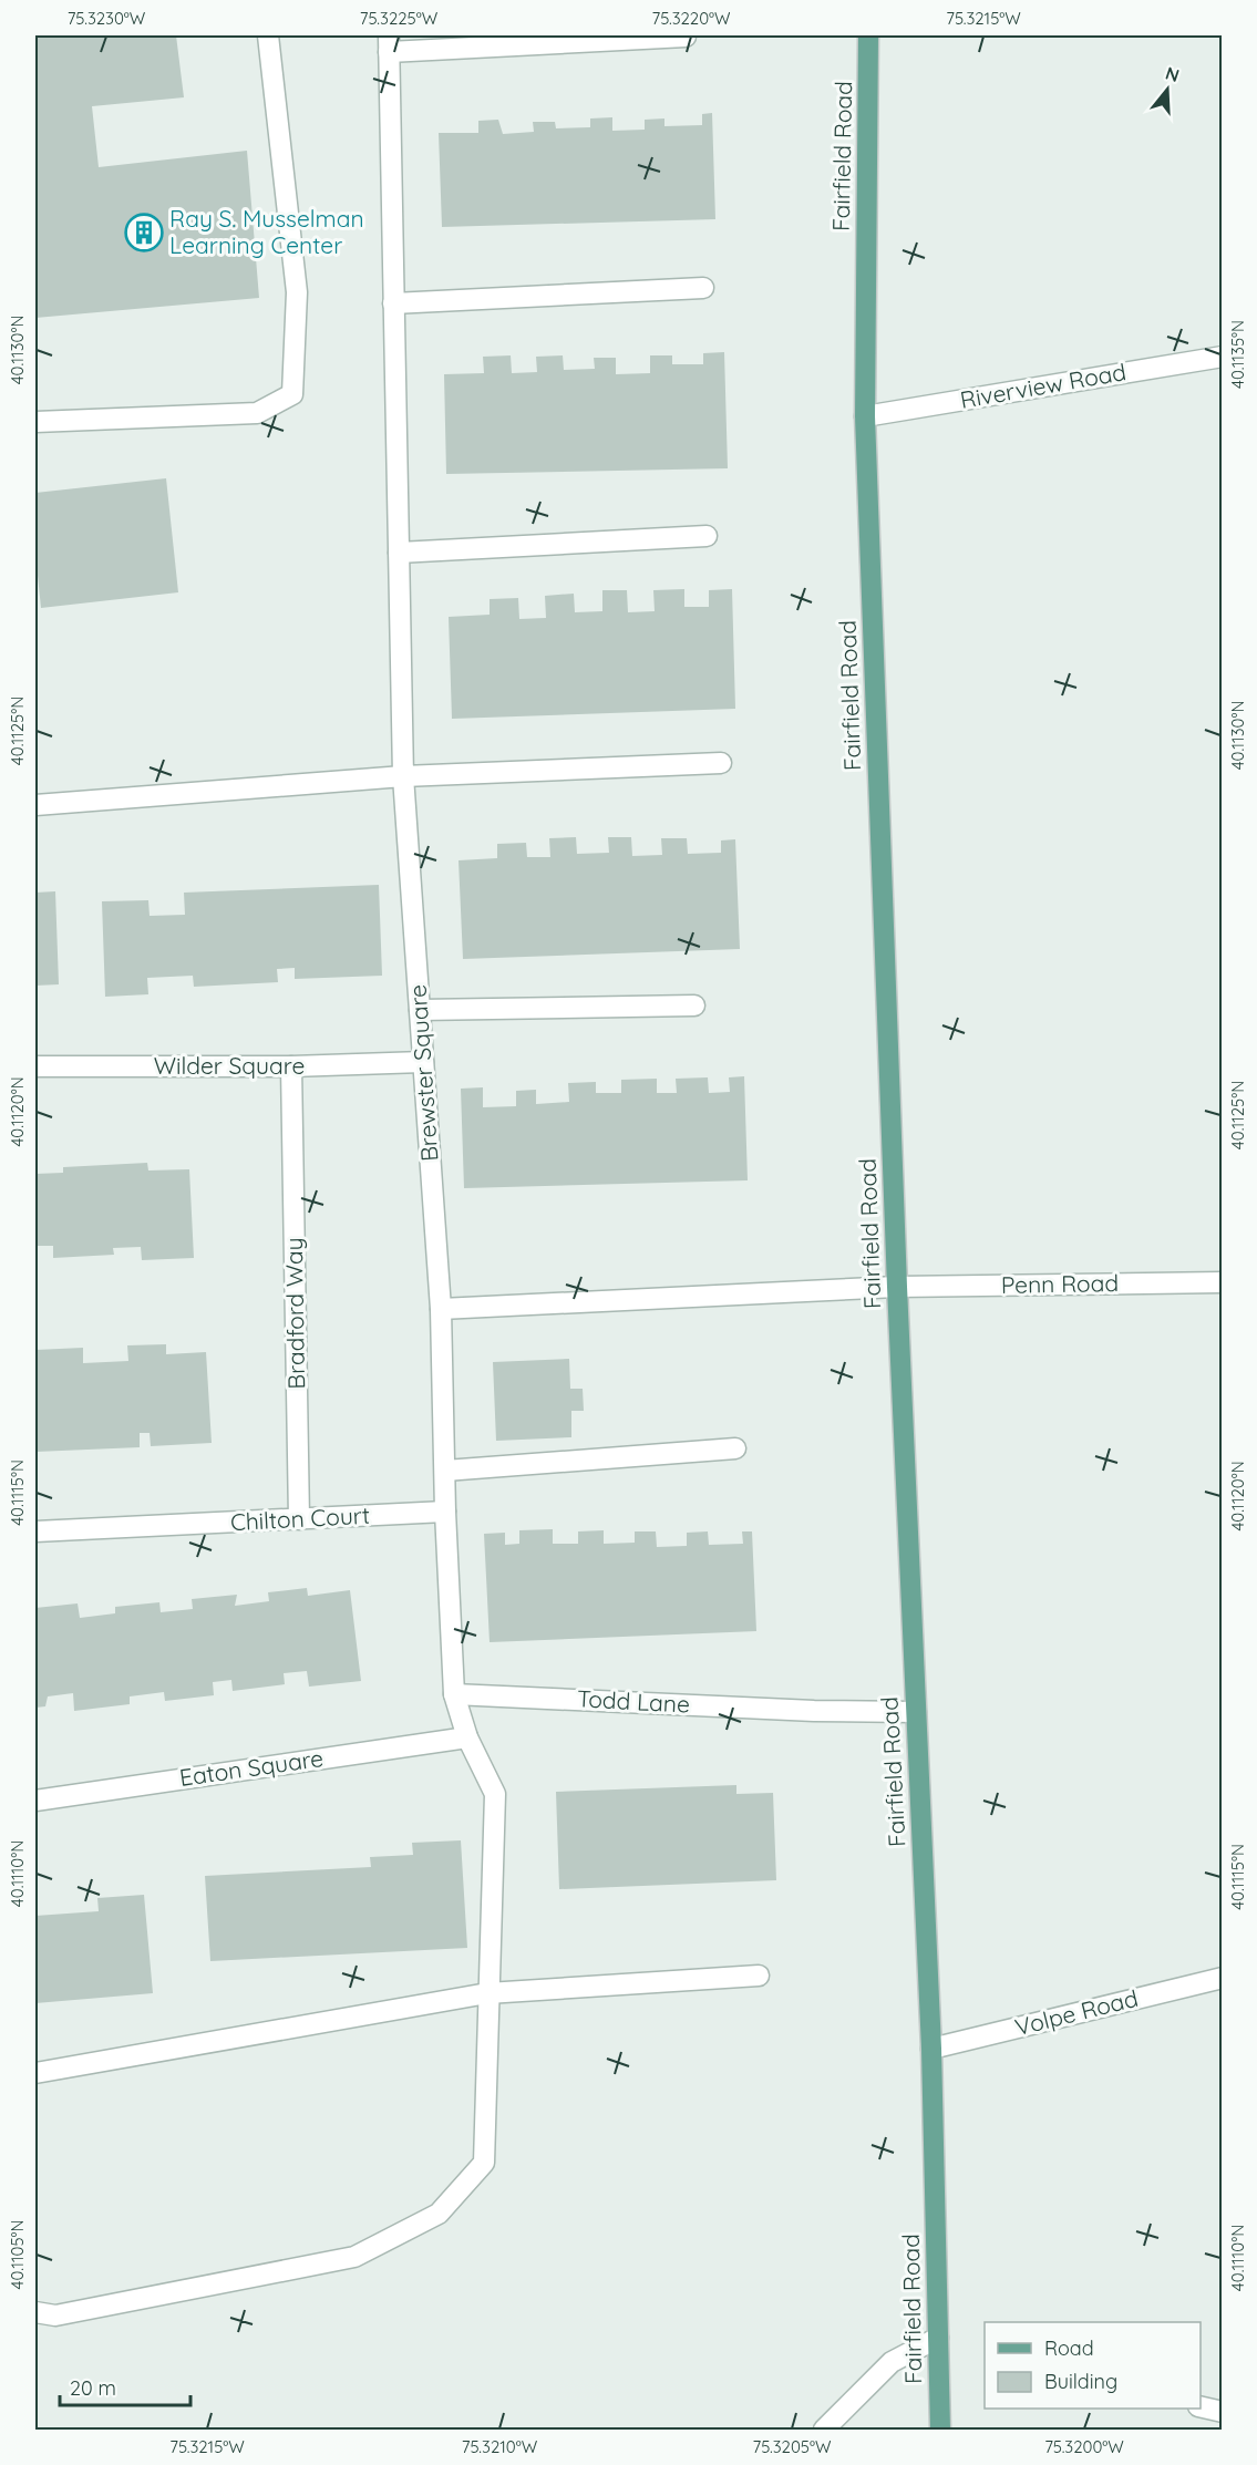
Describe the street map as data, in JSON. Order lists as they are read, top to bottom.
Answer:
{
  "streets": {
    "main road": ["Fairfield Road"],
    "street": [
      "Riverview Road",
      "Wilder Square",
      "Brewster Square",
      "Penn Road",
      "Bradford Way",
      "Chilton Court",
      "Todd Lane",
      "Eaton Square",
      "Volpe Road"
    ]
  },
  "crossings": [
    ["Fairfield Road", "Riverview Road"],
    ["Fairfield Road", "Penn Road"],
    ["Fairfield Road", "Todd Lane"],
    ["Fairfield Road", "Volpe Road"],
    ["Wilder Square", "Brewster Square"],
    ["Wilder Square", "Bradford Way"],
    ["Brewster Square", "Penn Road"],
    ["Brewster Square", "Chilton Court"],
    ["Brewster Square", "Todd Lane"],
    ["Brewster Square", "Eaton Square"],
    ["Bradford Way", "Chilton Court"]
  ],
  "places": {
    "building": ["Ray S. Musselman Learning Center"]
  },
  "legend": ["Road", "Building"],
  "scale_bar": "20 m",
  "north": "top",
  "coordinates": [
    "75.3230°W",
    "75.3225°W",
    "75.3220°W",
    "75.3215°W",
    "40.1130°N",
    "40.1135°N",
    "40.1125°N",
    "40.1120°N",
    "40.1115°N",
    "40.1110°N",
    "40.1105°N",
    "75.3210°W",
    "75.3205°W",
    "75.3200°W"
  ]
}
